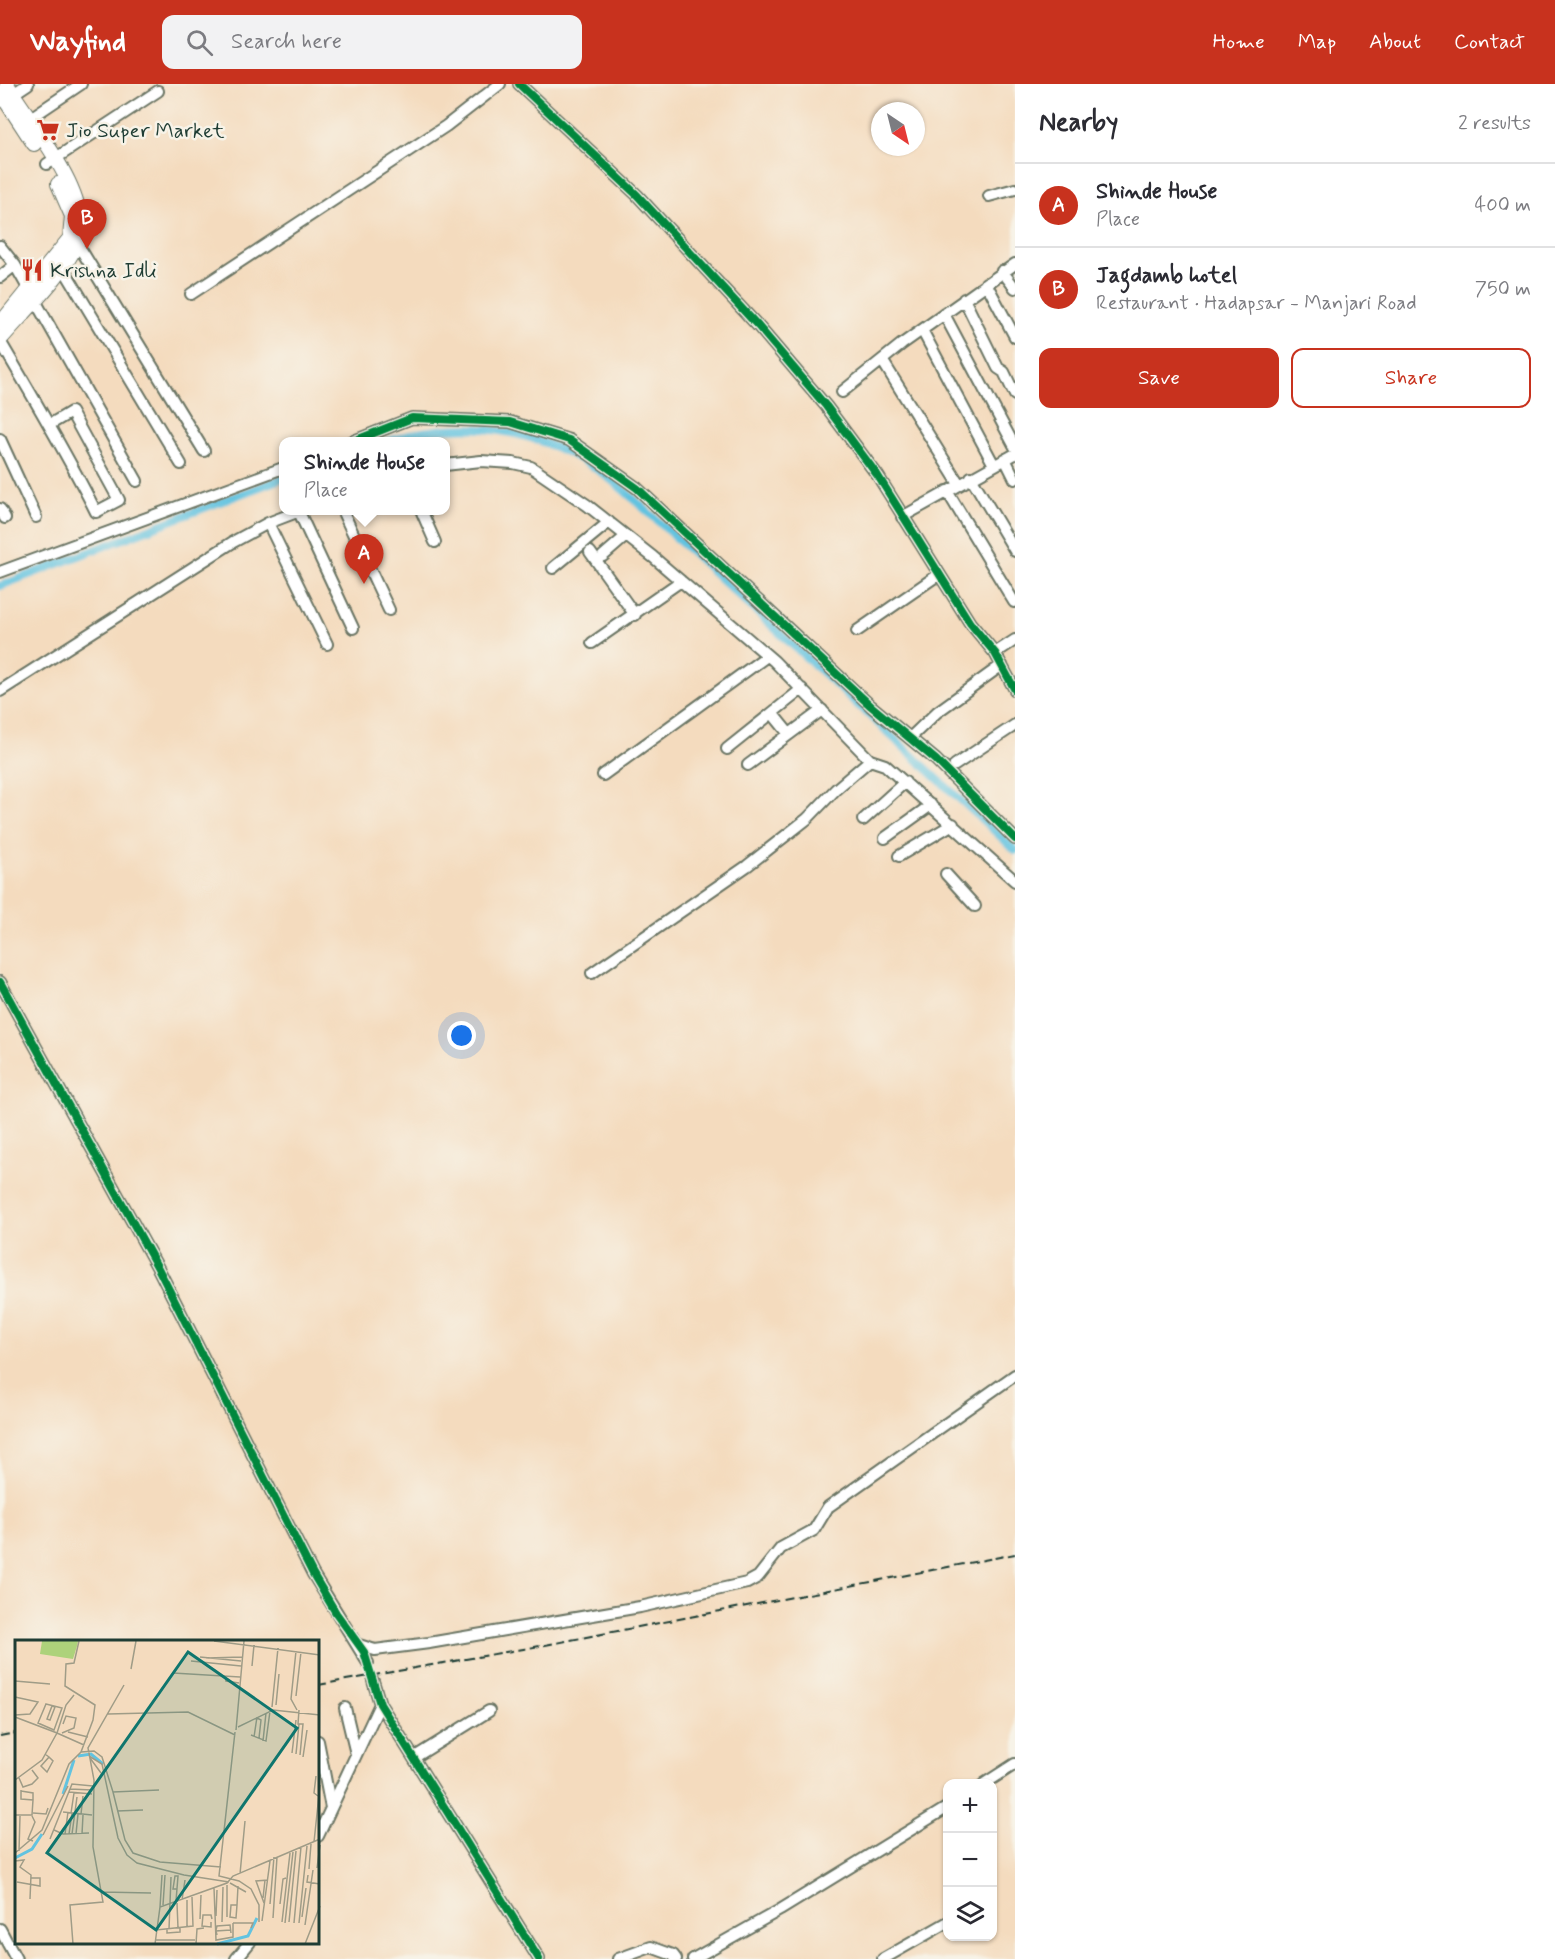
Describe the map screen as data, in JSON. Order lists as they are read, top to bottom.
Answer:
{
  "places": {
    "supermarket": ["Jio Super Market"],
    "restaurant": ["Krishna Idli"]
  },
  "north": "bottom right",
  "page": {
    "header": "Wayfind",
    "search": "Search here",
    "nav": [
      "Home",
      "Map",
      "About",
      "Contact"
    ],
    "heading": ["Nearby", "2 results"],
    "list": [
      {
        "mark": "A",
        "name": "Shinde House",
        "note": "Place",
        "value": "400 m"
      },
      {
        "mark": "B",
        "name": "Jagdamb hotel",
        "note": "Restaurant · Hadapsar - Manjari Road",
        "value": "750 m"
      }
    ],
    "pins": ["B", "A"],
    "buttons": ["Save", "Share"],
    "popup": ["Shinde House", "Place"],
    "map_buttons": ["+", "−"]
  }
}
